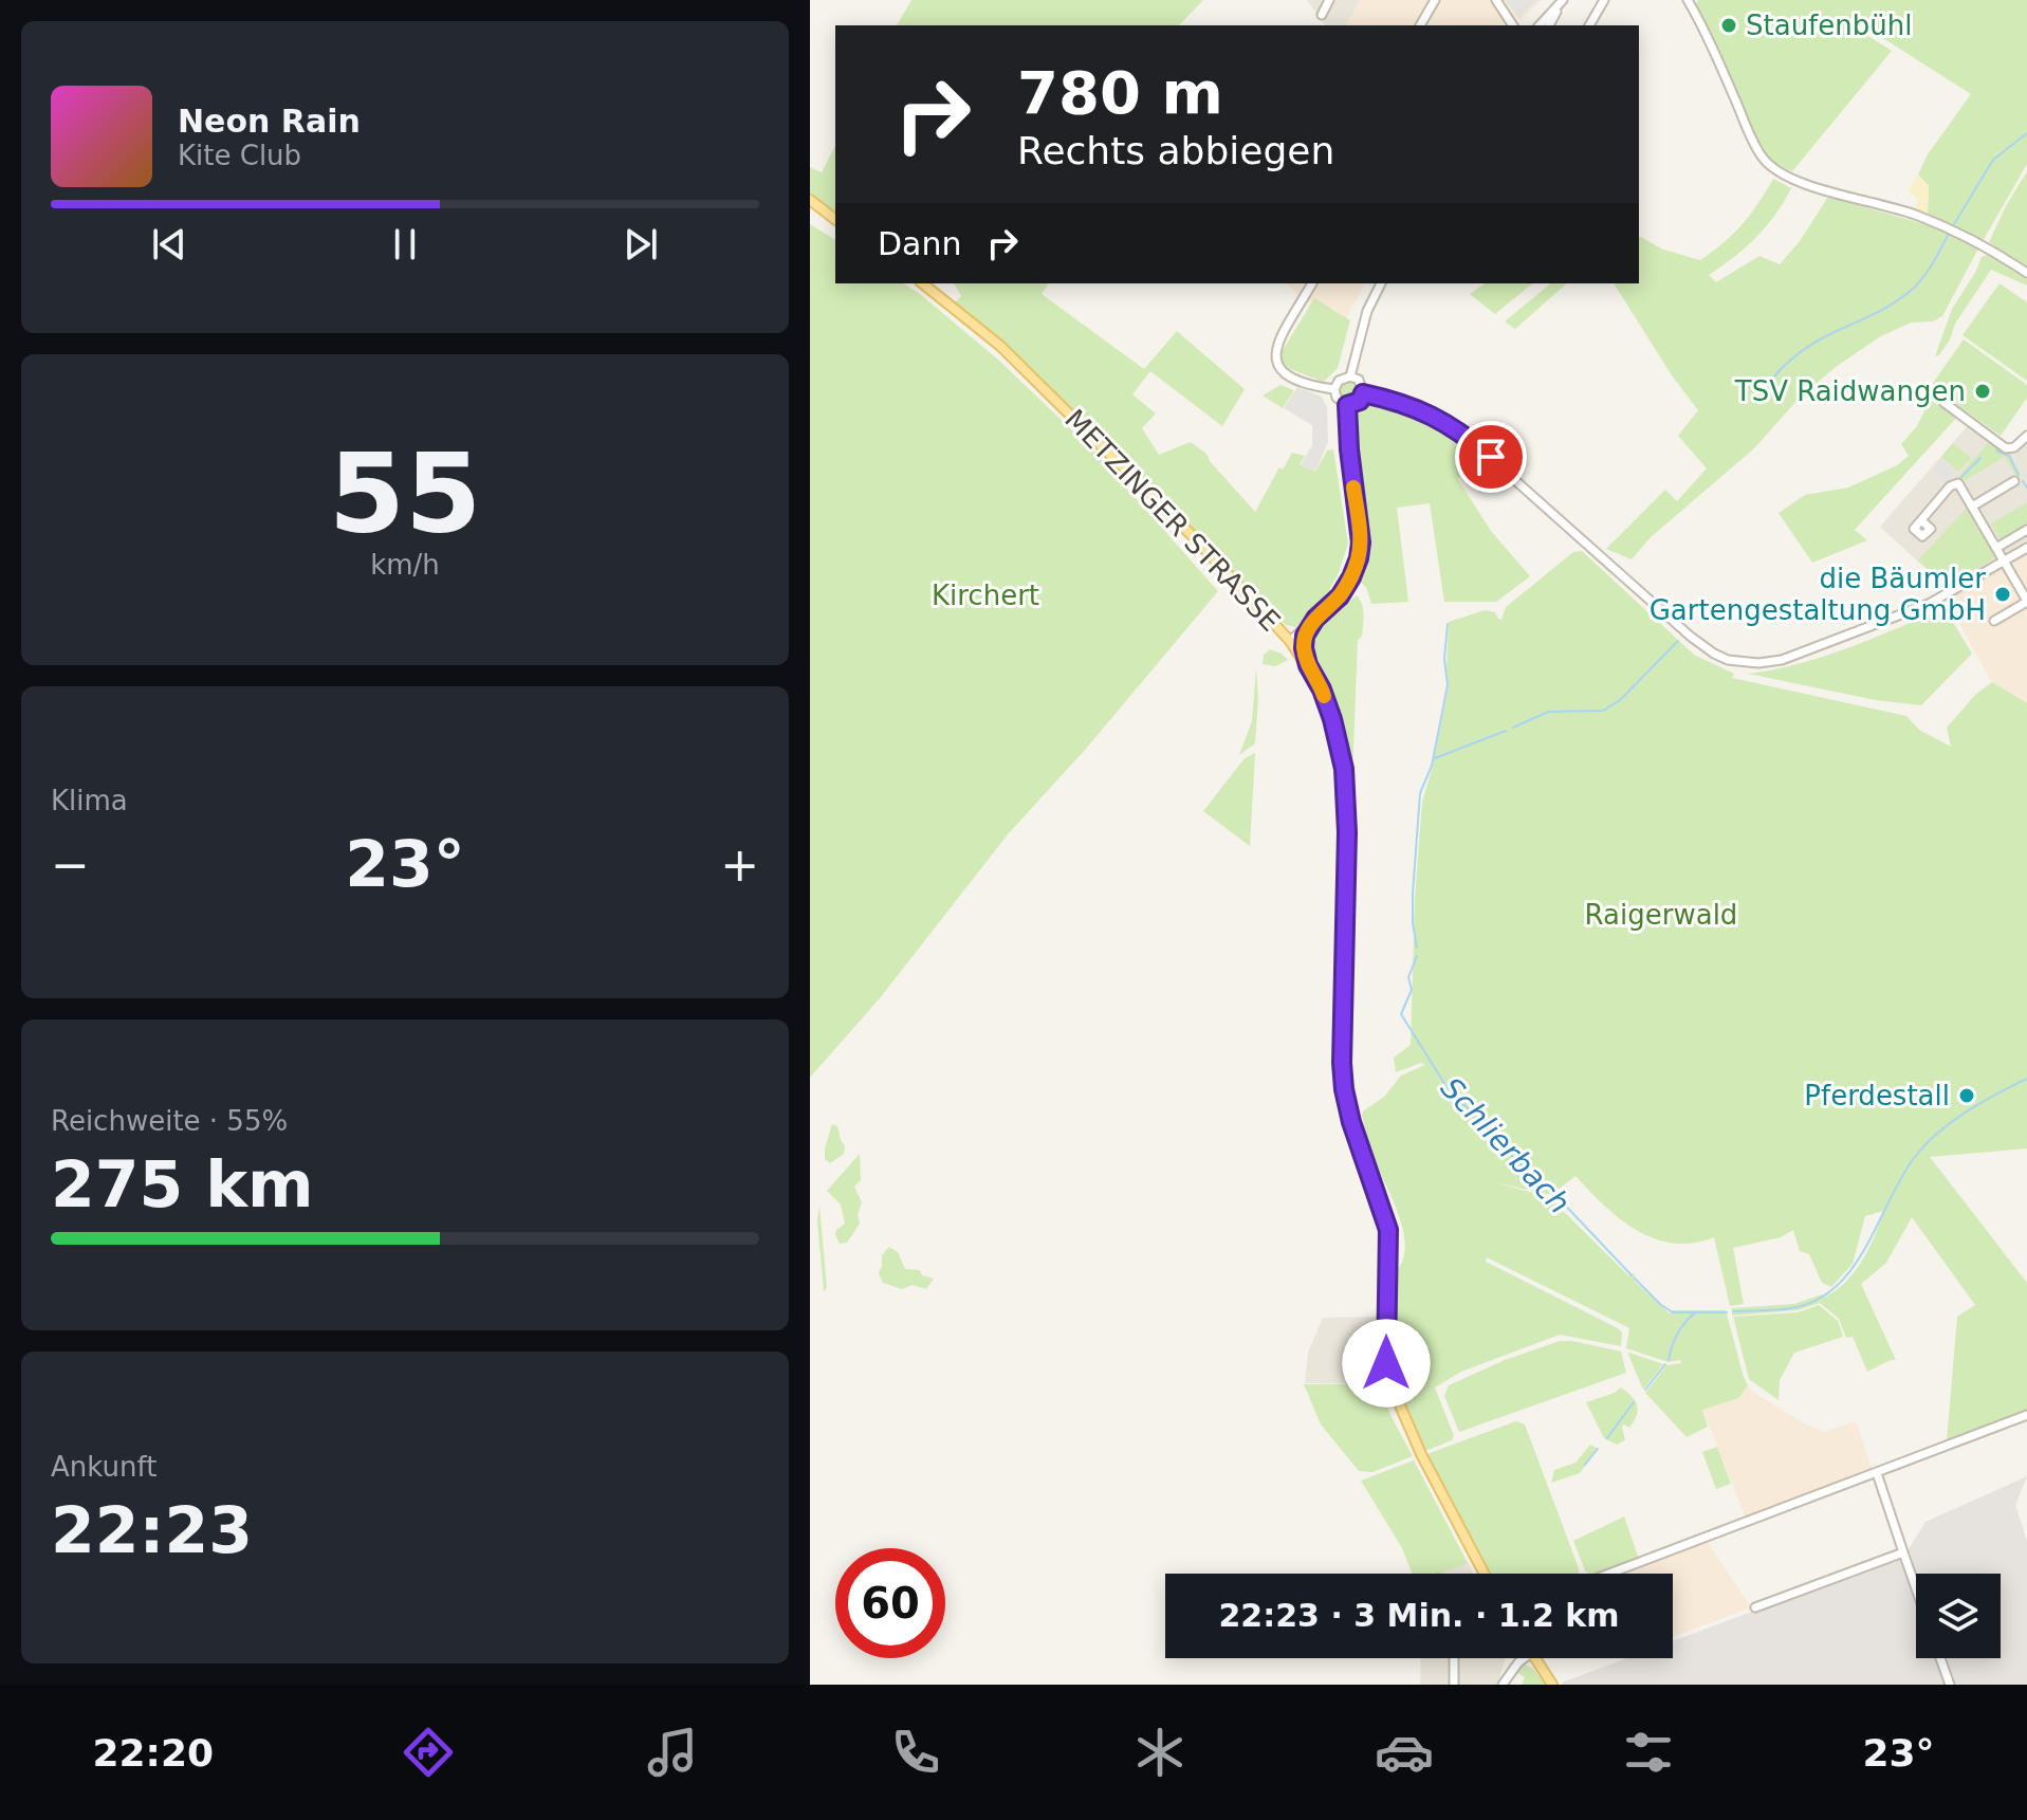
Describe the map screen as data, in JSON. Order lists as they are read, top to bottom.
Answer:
{
  "streets": {
    "main road": ["METZINGER STRASSE"]
  },
  "water": ["Schlierbach"],
  "parks": ["Kirchert", "Raigerwald"],
  "places": [
    "Staufenbühl",
    "TSV Raidwangen",
    "die Bäumler Gartengestaltung GmbH",
    "Pferdestall"
  ],
  "page": {
    "turn": ["780 m", "Rechts abbiegen"],
    "song": ["Neon Rain", "Kite Club"],
    "then": "Dann",
    "tile": [
      ["55", "km/h"],
      "Klima",
      ["Reichweite · 55%", "275 km"],
      ["Ankunft", "22:23"]
    ],
    "heat": ["−", "23°", "+"],
    "limit": "60",
    "trip": "22:23 · 3 Min. · 1.2 km",
    "tabs": ["22:20", "23°"]
  }
}
